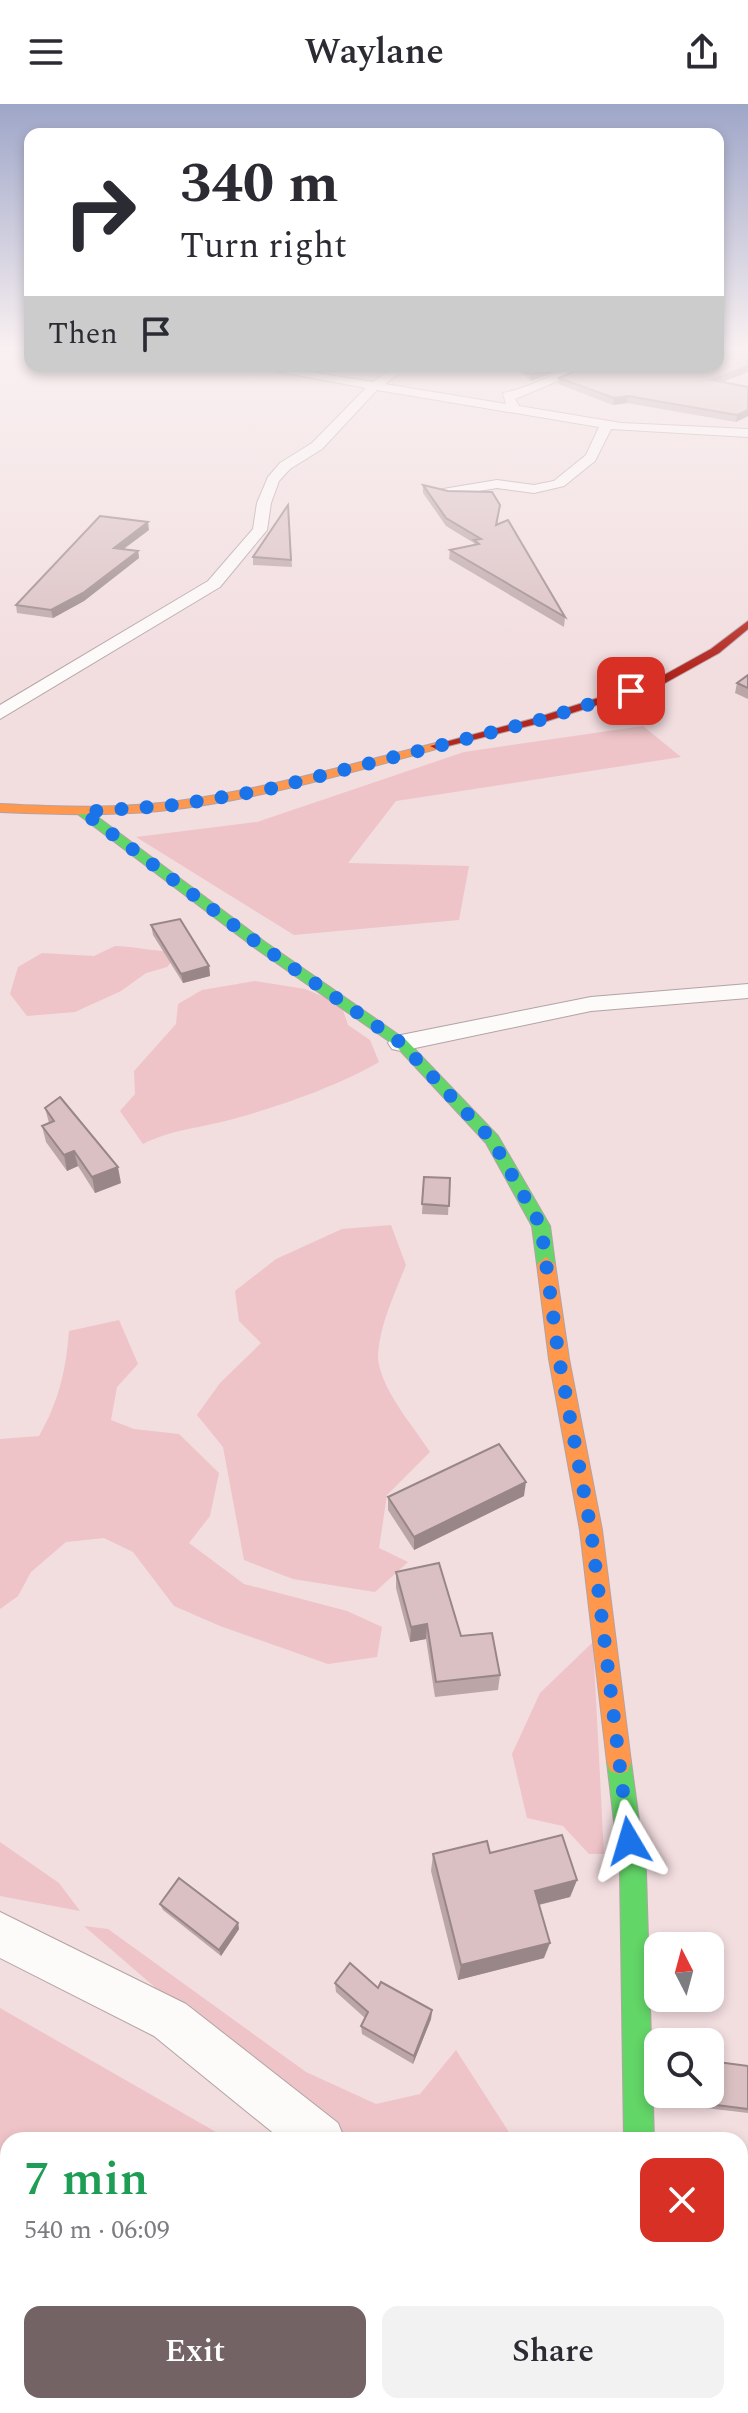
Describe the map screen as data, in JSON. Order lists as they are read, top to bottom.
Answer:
{
  "north": "top",
  "page": {
    "header": "Waylane",
    "turn": ["340 m", "Turn right"],
    "then": "Then",
    "heading": ["7 min", "540 m · 06:09"],
    "buttons": ["Exit", "Share"]
  }
}
